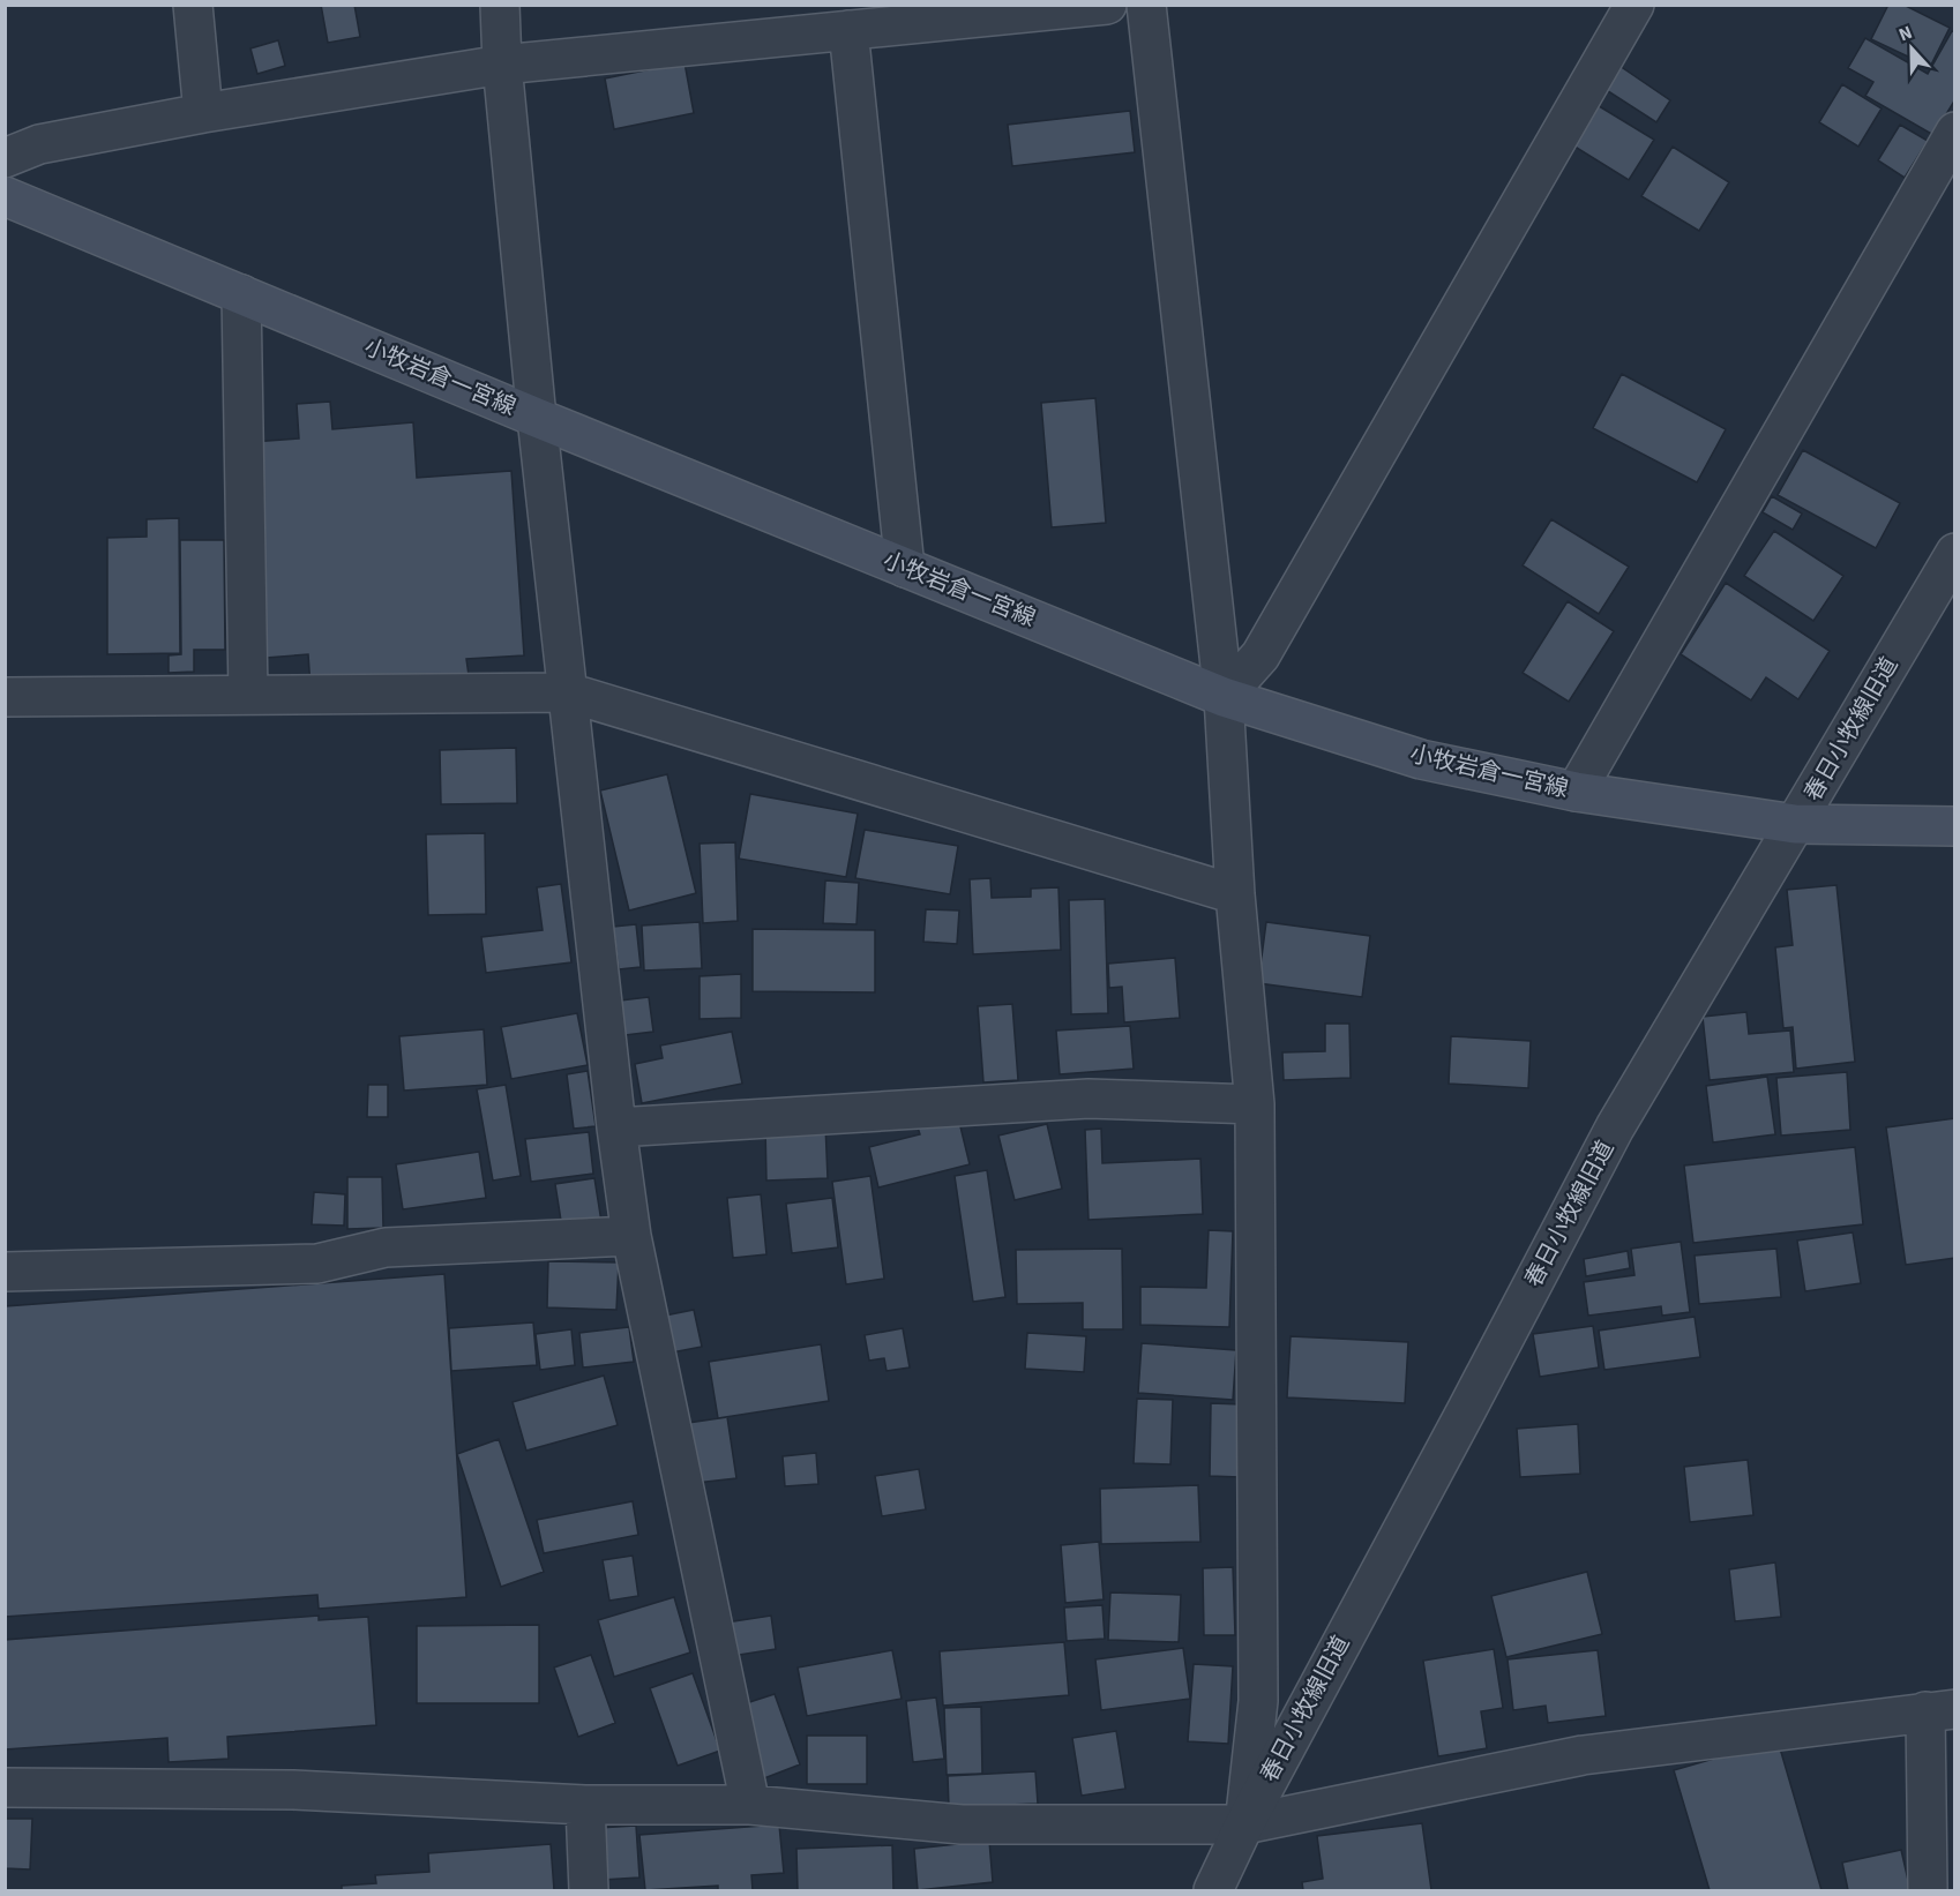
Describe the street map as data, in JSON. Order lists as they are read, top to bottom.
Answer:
{
  "streets": {
    "main road": ["小牧岩倉一宮線"],
    "street": ["春日小牧線旧道"]
  },
  "crossings": [
    ["小牧岩倉一宮線", "春日小牧線旧道"]
  ],
  "north": "top"
}
